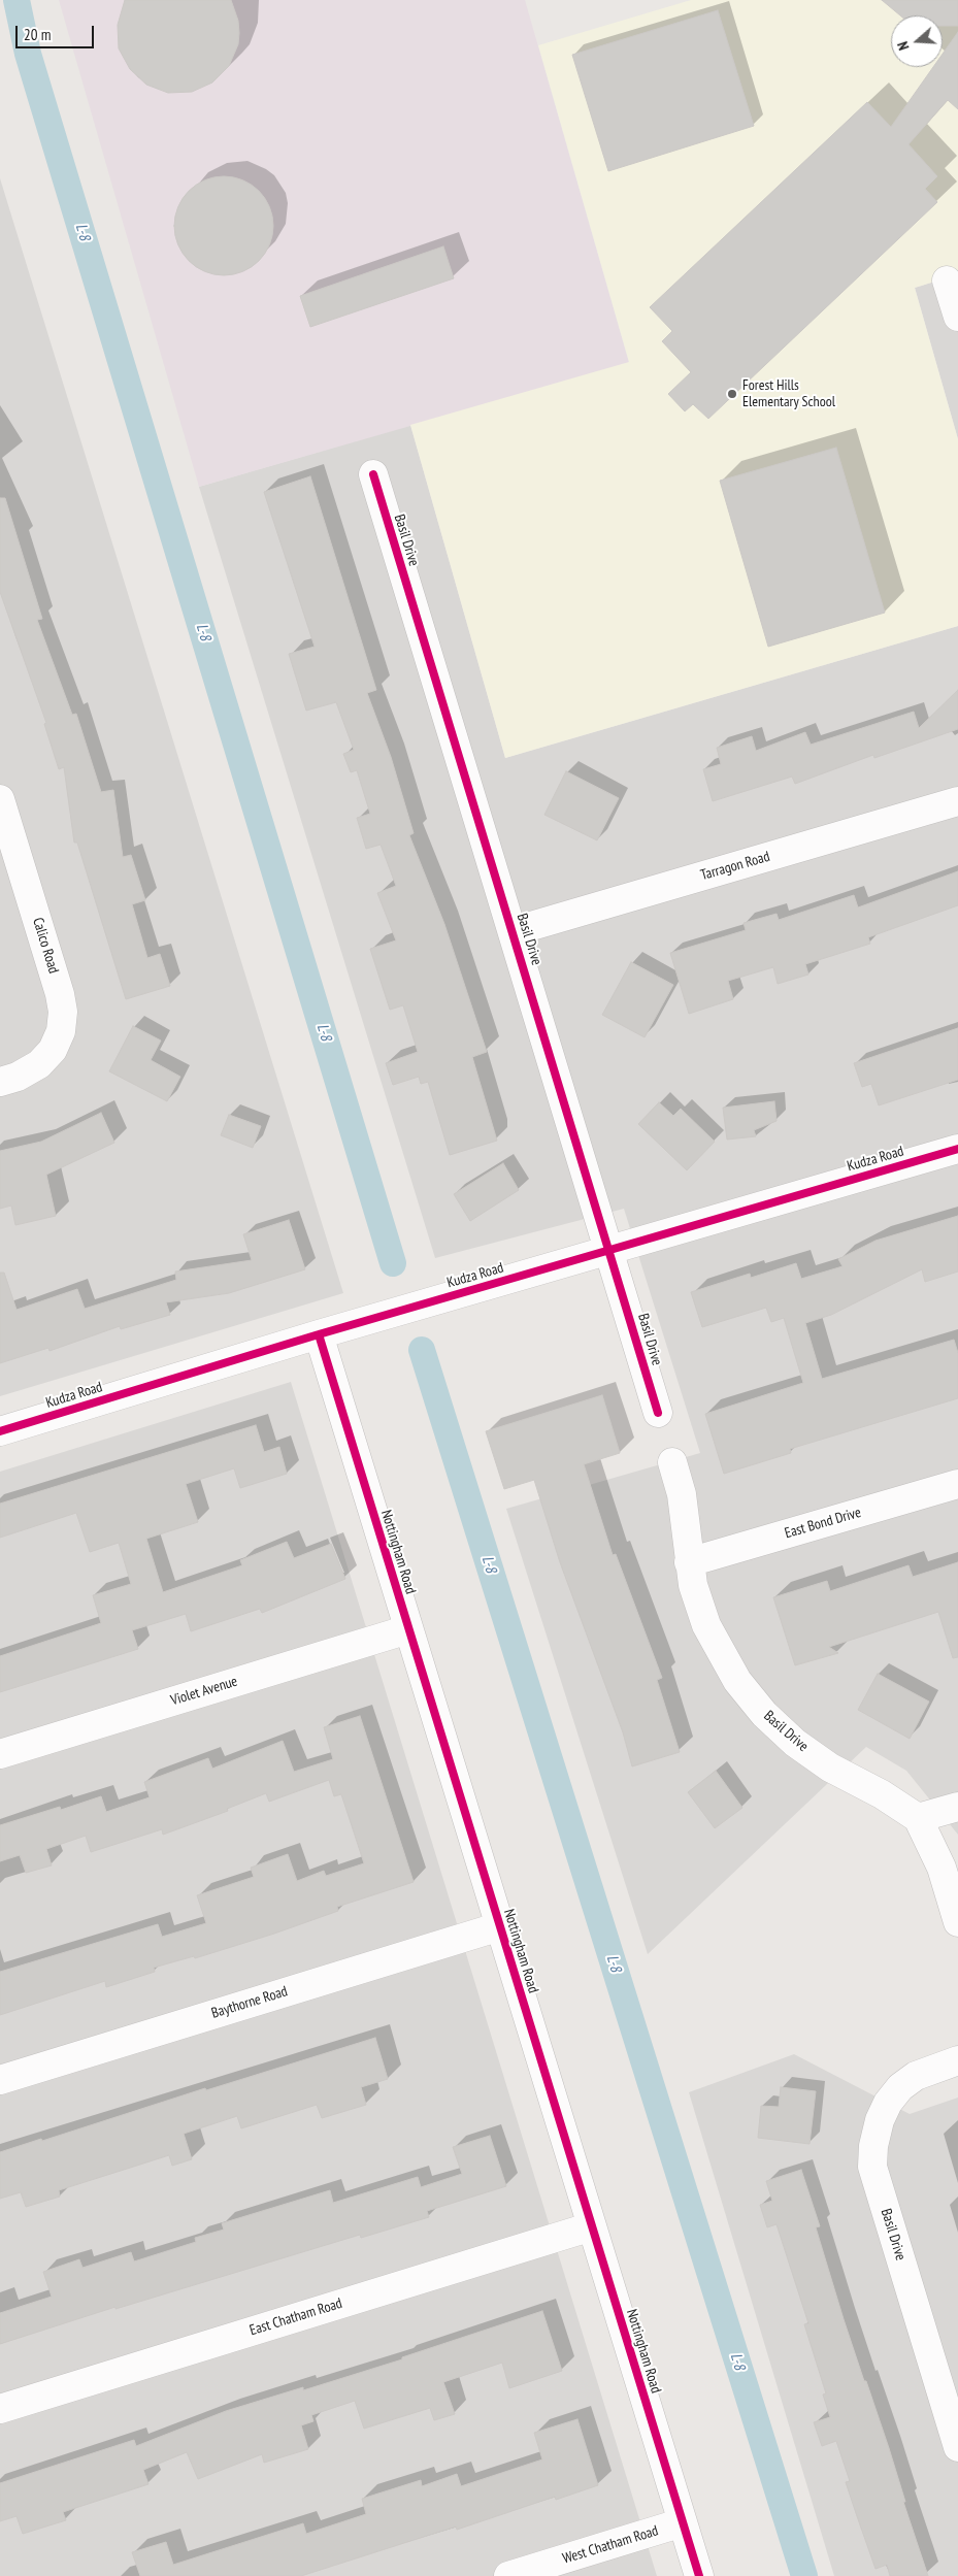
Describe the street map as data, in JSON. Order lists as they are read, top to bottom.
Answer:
{
  "streets": {
    "street": [
      "Basil Drive",
      "Tarragon Road",
      "Calico Road",
      "Kudza Road",
      "East Bond Drive",
      "Nottingham Road",
      "Violet Avenue",
      "Baythorne Road",
      "East Chatham Road",
      "West Chatham Road"
    ]
  },
  "crossings": [
    ["Basil Drive", "Tarragon Road"],
    ["Basil Drive", "Kudza Road"],
    ["Basil Drive", "East Bond Drive"],
    ["Kudza Road", "Nottingham Road"],
    ["Nottingham Road", "Violet Avenue"],
    ["Nottingham Road", "Baythorne Road"],
    ["Nottingham Road", "East Chatham Road"],
    ["Nottingham Road", "West Chatham Road"]
  ],
  "water": ["L-8"],
  "places": ["Forest Hills Elementary School"],
  "scale_bar": "20 m",
  "north": "left"
}
